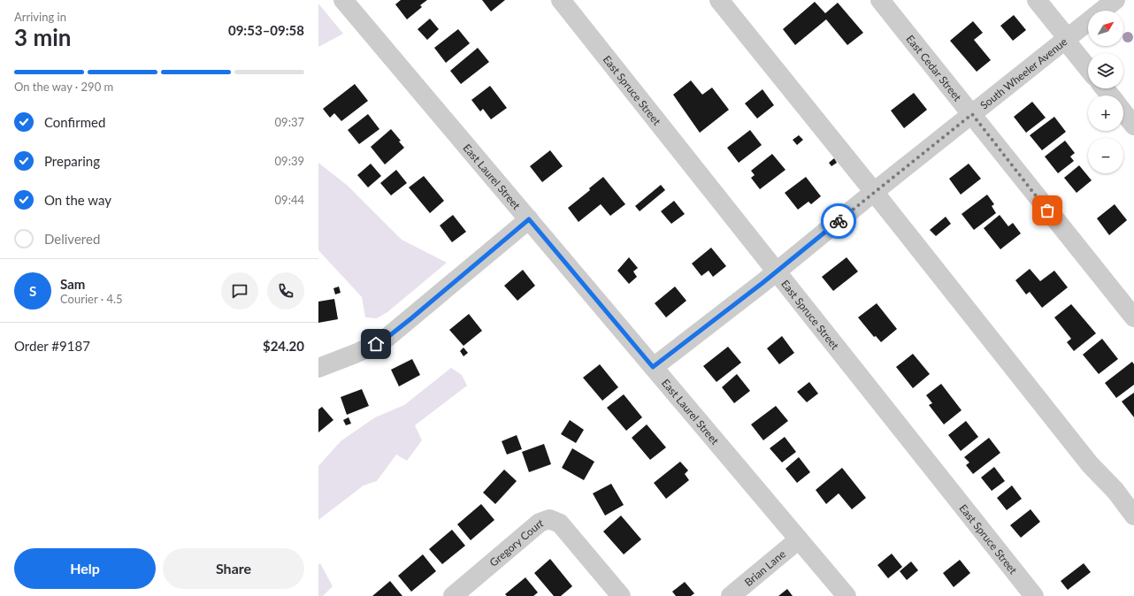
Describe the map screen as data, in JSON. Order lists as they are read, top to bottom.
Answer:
{
  "streets": {
    "street": [
      "East Cedar Street",
      "South Wheeler Avenue",
      "East Spruce Street",
      "East Laurel Street",
      "Gregory Court",
      "Brian Lane"
    ]
  },
  "crossings": [
    ["East Cedar Street", "South Wheeler Avenue"],
    ["South Wheeler Avenue", "East Spruce Street"],
    ["South Wheeler Avenue", "East Laurel Street"],
    ["East Laurel Street", "Brian Lane"]
  ],
  "north": "top right",
  "page": {
    "heading": ["3 min", "Arriving in", "09:53–09:58"],
    "panel": [
      "Sam",
      "Courier · 4.5",
      "Order #9187",
      "$24.20"
    ],
    "map_buttons": ["+", "−"],
    "bar": "On the way · 290 m",
    "list": [
      ["Confirmed", "09:37"],
      ["Preparing", "09:39"],
      ["On the way", "09:44"],
      "Delivered"
    ],
    "round": "S",
    "buttons": ["Help", "Share"]
  }
}
